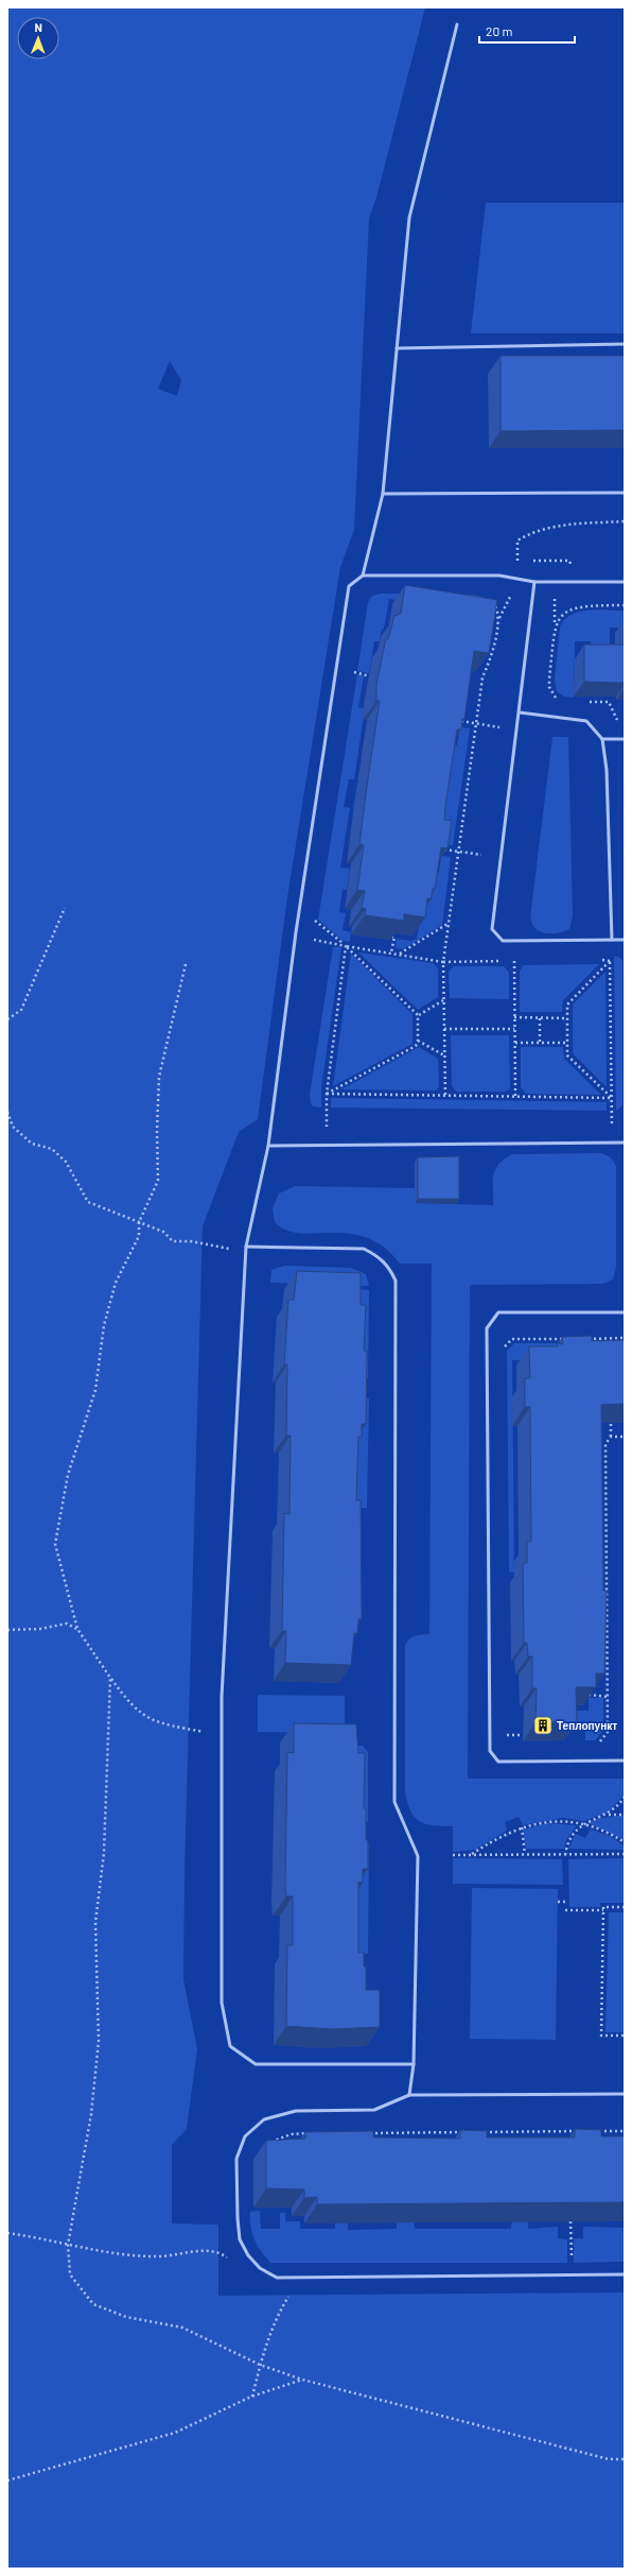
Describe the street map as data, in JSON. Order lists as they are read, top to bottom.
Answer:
{
  "places": {
    "building": ["Теплопункт"]
  },
  "scale_bar": "20 m",
  "north": "top"
}
